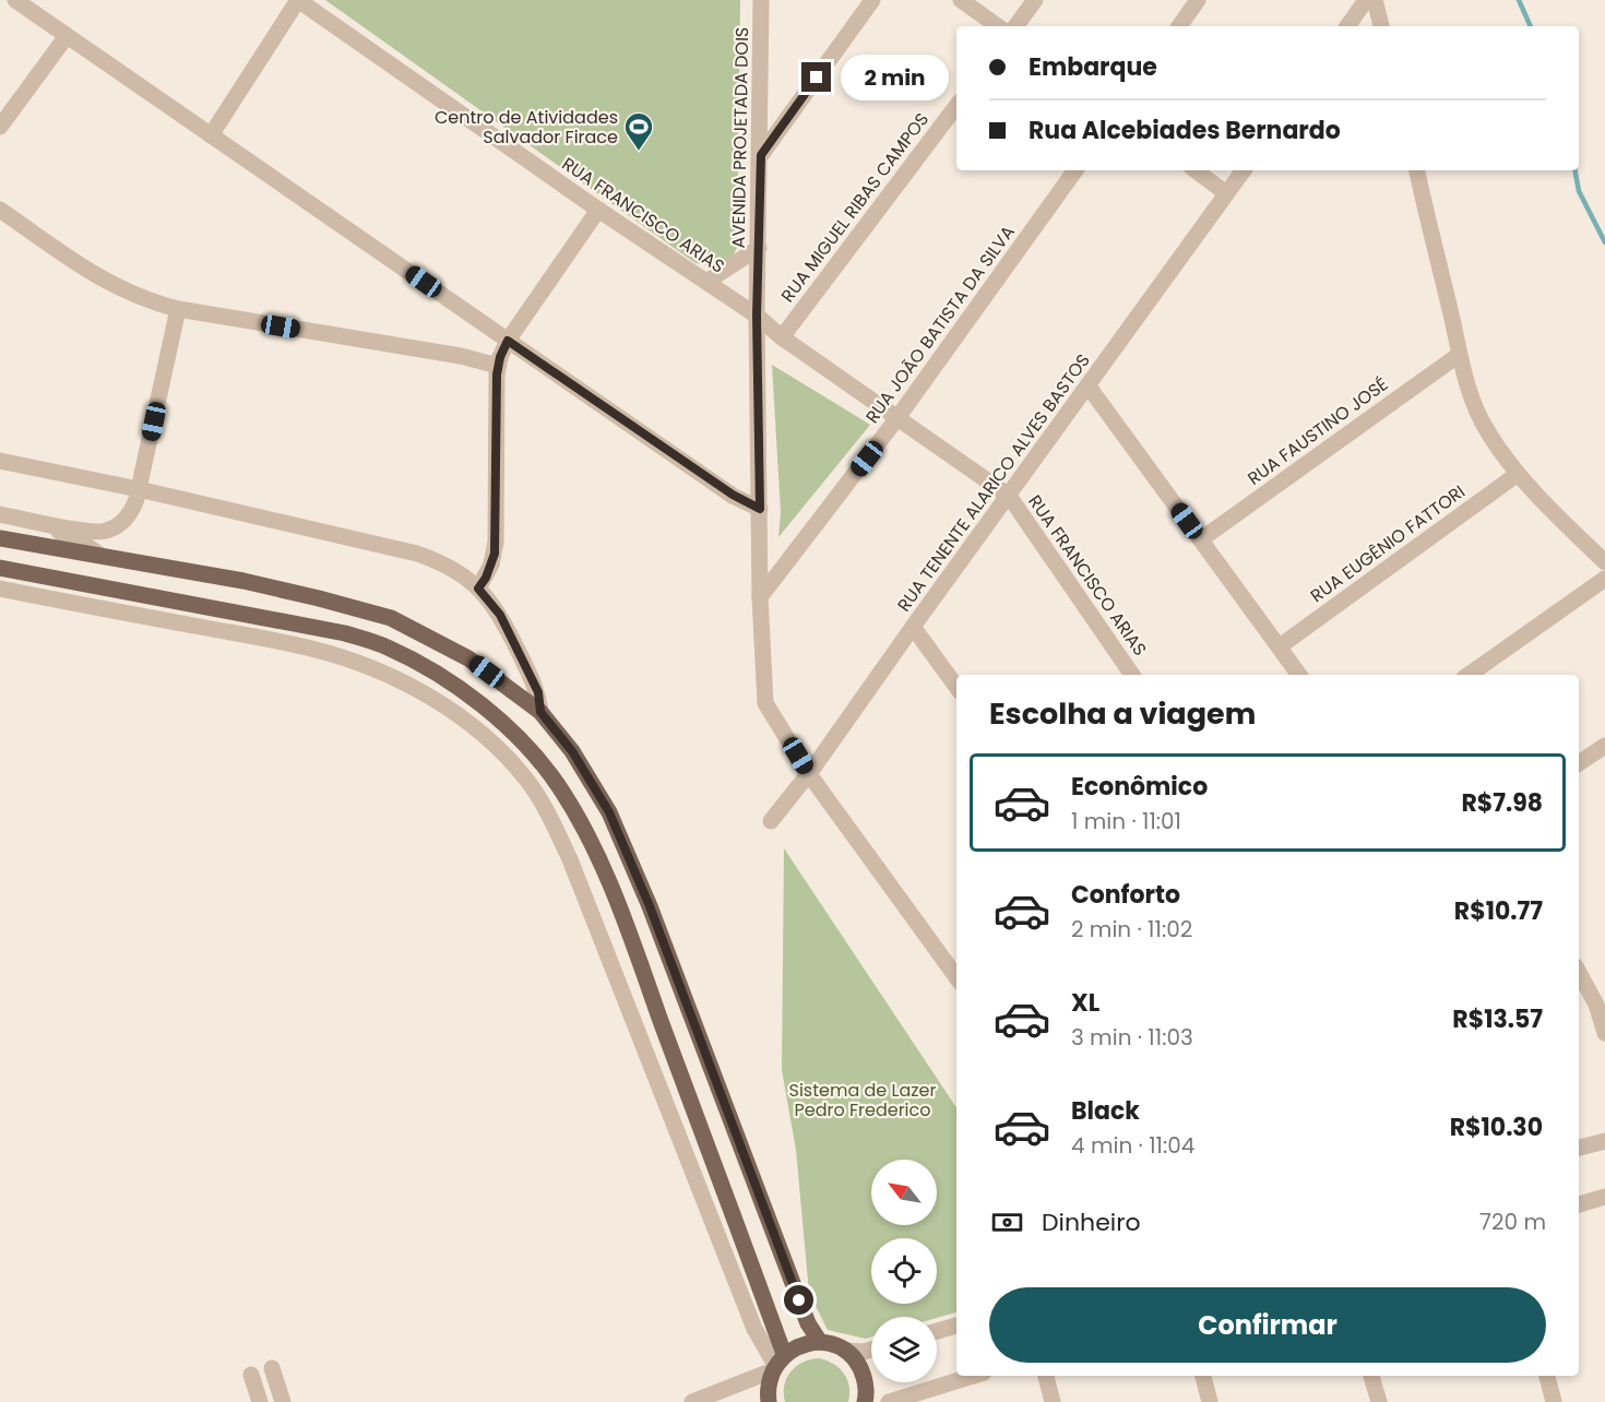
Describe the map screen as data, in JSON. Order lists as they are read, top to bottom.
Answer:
{
  "streets": {
    "street": [
      "AVENIDA PROJETADA DOIS",
      "RUA MIGUEL RIBAS CAMPOS",
      "RUA FRANCISCO ARIAS",
      "RUA JOÃO BATISTA DA SILVA",
      "RUA FAUSTINO JOSÉ",
      "RUA TENENTE ALARICO ALVES BASTOS",
      "RUA EUGÊNIO FATTORI"
    ]
  },
  "crossings": [
    ["AVENIDA PROJETADA DOIS", "RUA FRANCISCO ARIAS"],
    ["AVENIDA PROJETADA DOIS", "RUA JOÃO BATISTA DA SILVA"],
    ["AVENIDA PROJETADA DOIS", "RUA TENENTE ALARICO ALVES BASTOS"],
    ["RUA MIGUEL RIBAS CAMPOS", "RUA FRANCISCO ARIAS"],
    ["RUA FRANCISCO ARIAS", "RUA JOÃO BATISTA DA SILVA"],
    ["RUA FRANCISCO ARIAS", "RUA TENENTE ALARICO ALVES BASTOS"]
  ],
  "parks": ["Sistema de Lazer Pedro Frederico"],
  "places": {
    "sports": ["Centro de Atividades Salvador Firace"]
  },
  "north": "top left",
  "page": {
    "banner": ["Embarque", "Rua Alcebiades Bernardo"],
    "bubble": "2 min",
    "heading": "Escolha a viagem",
    "list": [
      {
        "name": "Econômico",
        "note": "1 min · 11:01",
        "value": "R$7.98"
      },
      {
        "name": "Conforto",
        "note": "2 min · 11:02",
        "value": "R$10.77"
      },
      {
        "name": "XL",
        "note": "3 min · 11:03",
        "value": "R$13.57"
      },
      {
        "name": "Black",
        "note": "4 min · 11:04",
        "value": "R$10.30"
      }
    ],
    "pay": ["Dinheiro", "720 m"],
    "buttons": "Confirmar"
  }
}
